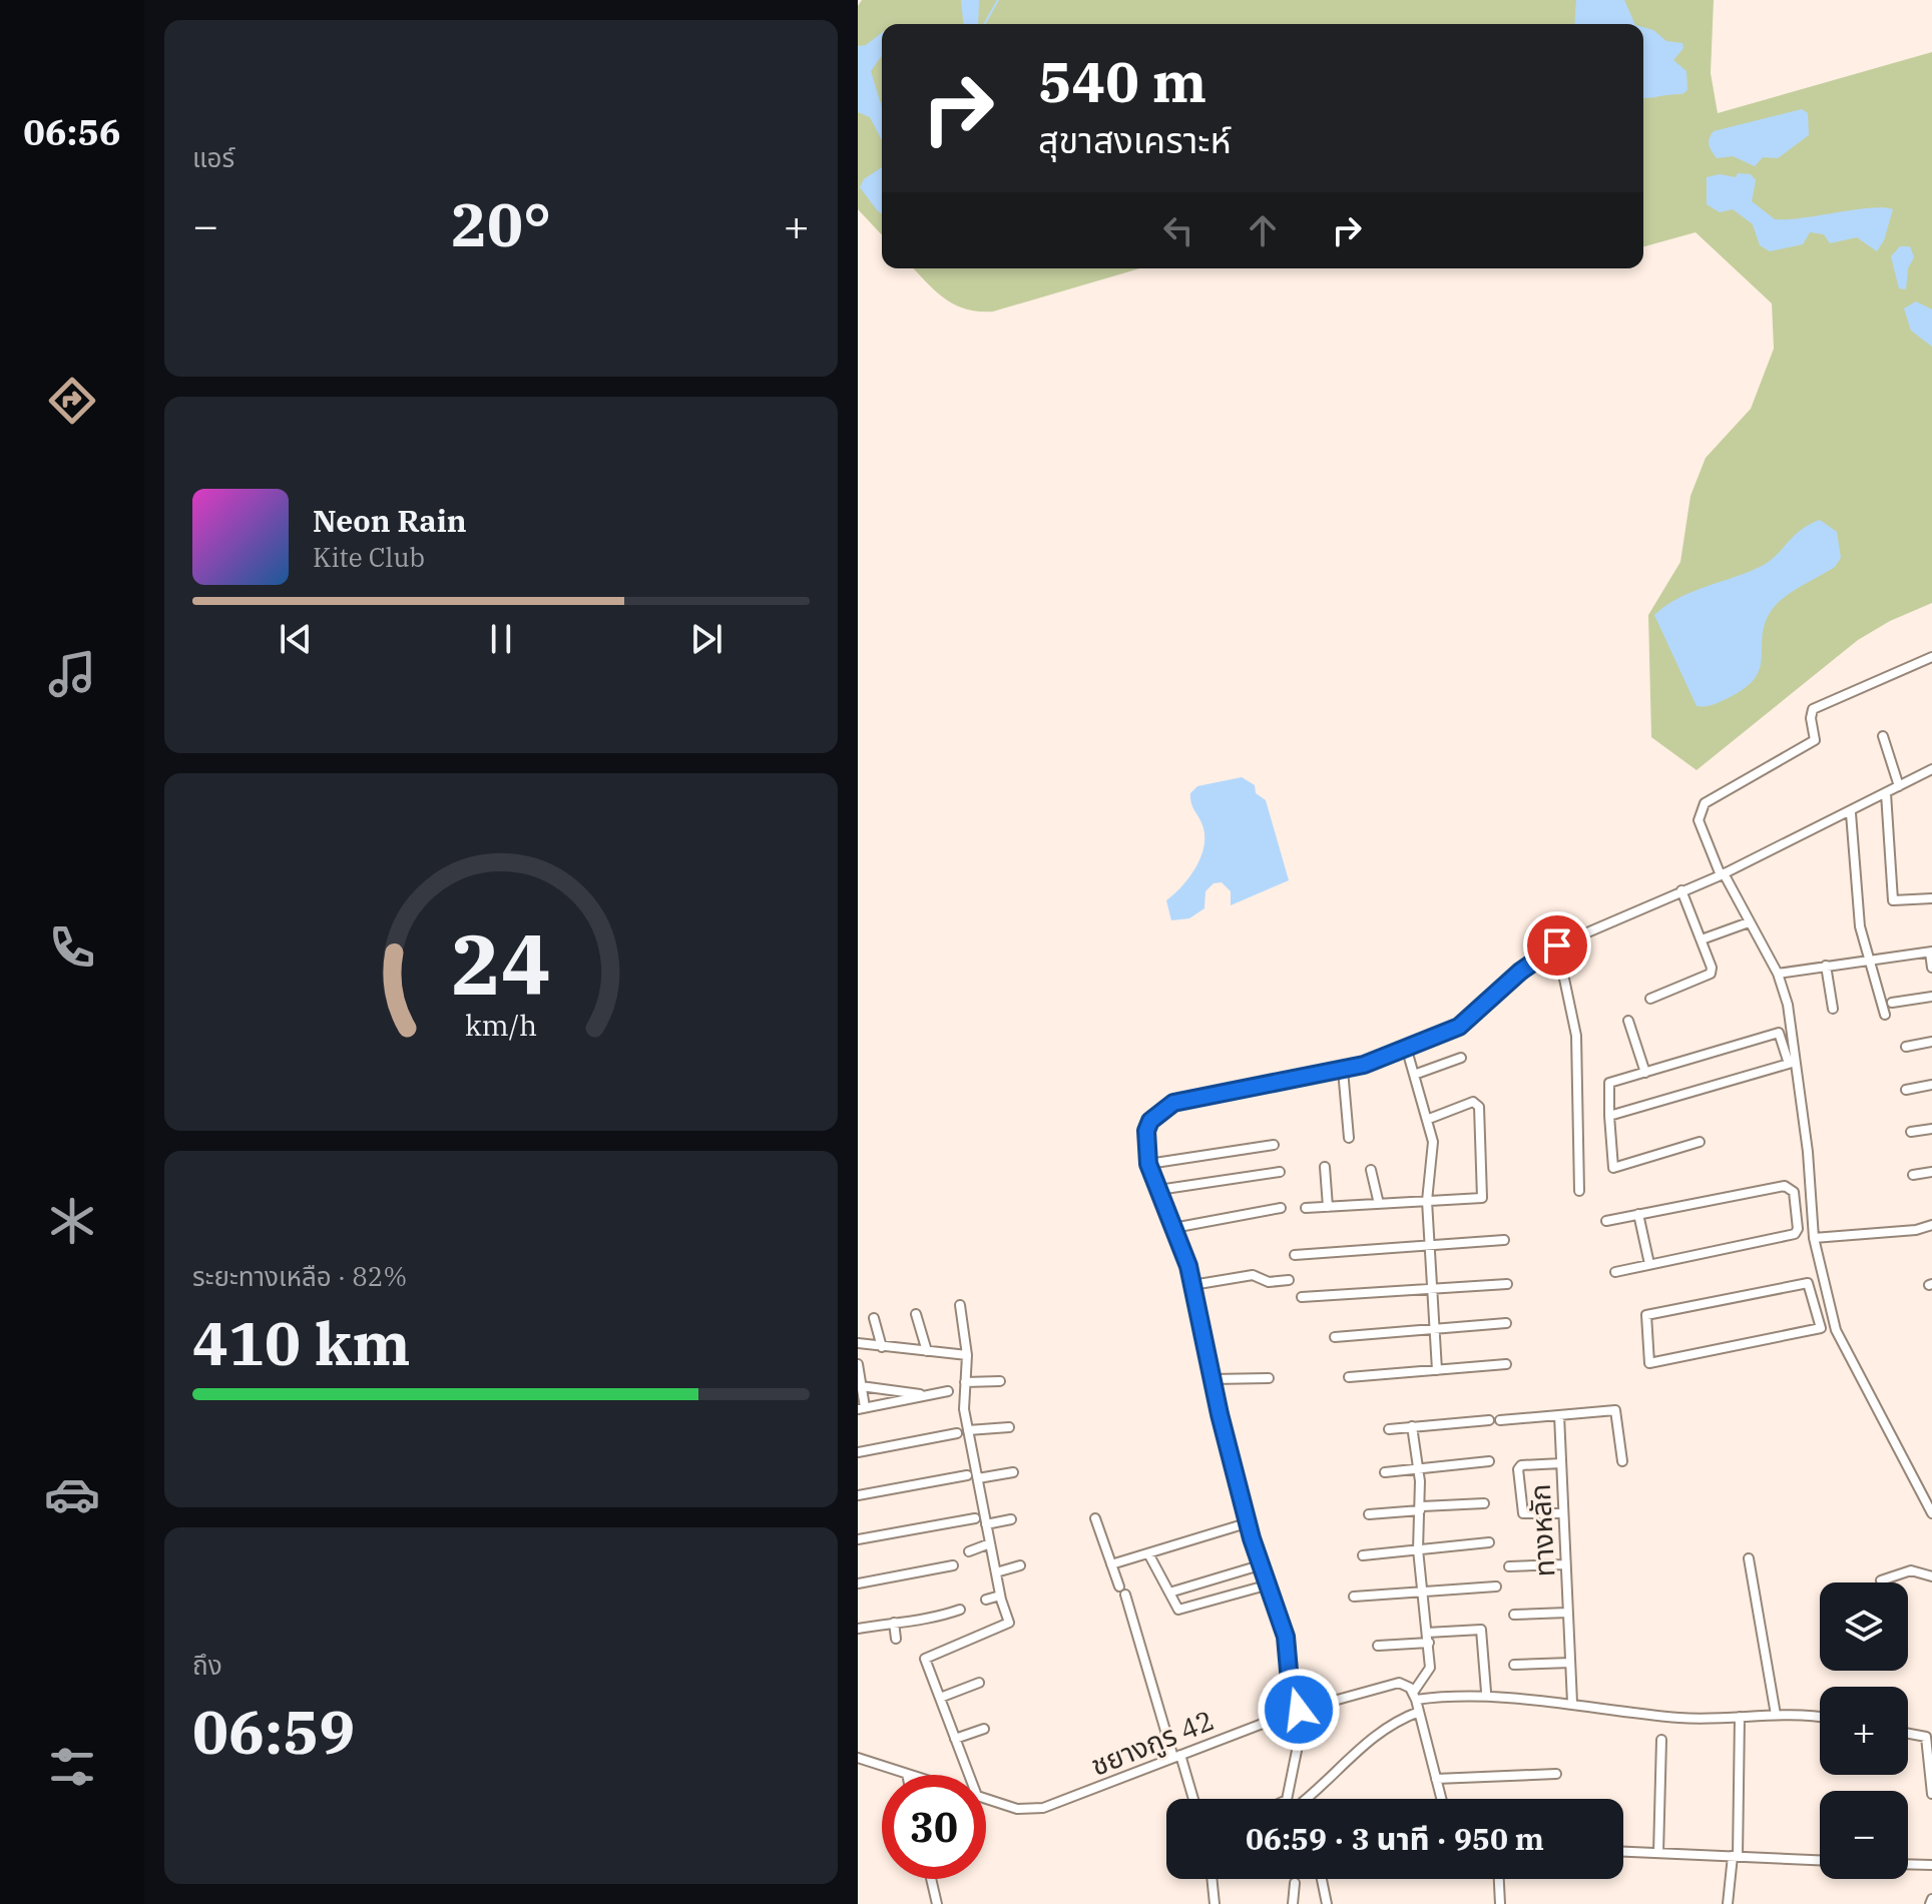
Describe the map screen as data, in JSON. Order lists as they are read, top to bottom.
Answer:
{
  "streets": {
    "street": ["ทางหลัก", "ชยางกูร 42"]
  },
  "crossings": [
    ["ทางหลัก", "ชยางกูร 42"]
  ],
  "page": {
    "tabs": "06:56",
    "tile": [
      "แอร์",
      ["ระยะทางเหลือ · 82%", "410 km"],
      ["ถึง", "06:59"]
    ],
    "turn": ["540 m", "สุขาสงเคราะห์"],
    "heat": ["−", "20°", "+"],
    "song": ["Neon Rain", "Kite Club"],
    "map_buttons": ["+", "−"],
    "limit": "30",
    "trip": "06:59 · 3 นาที · 950 m",
    "gauge": ["24", "km/h"]
  }
}
